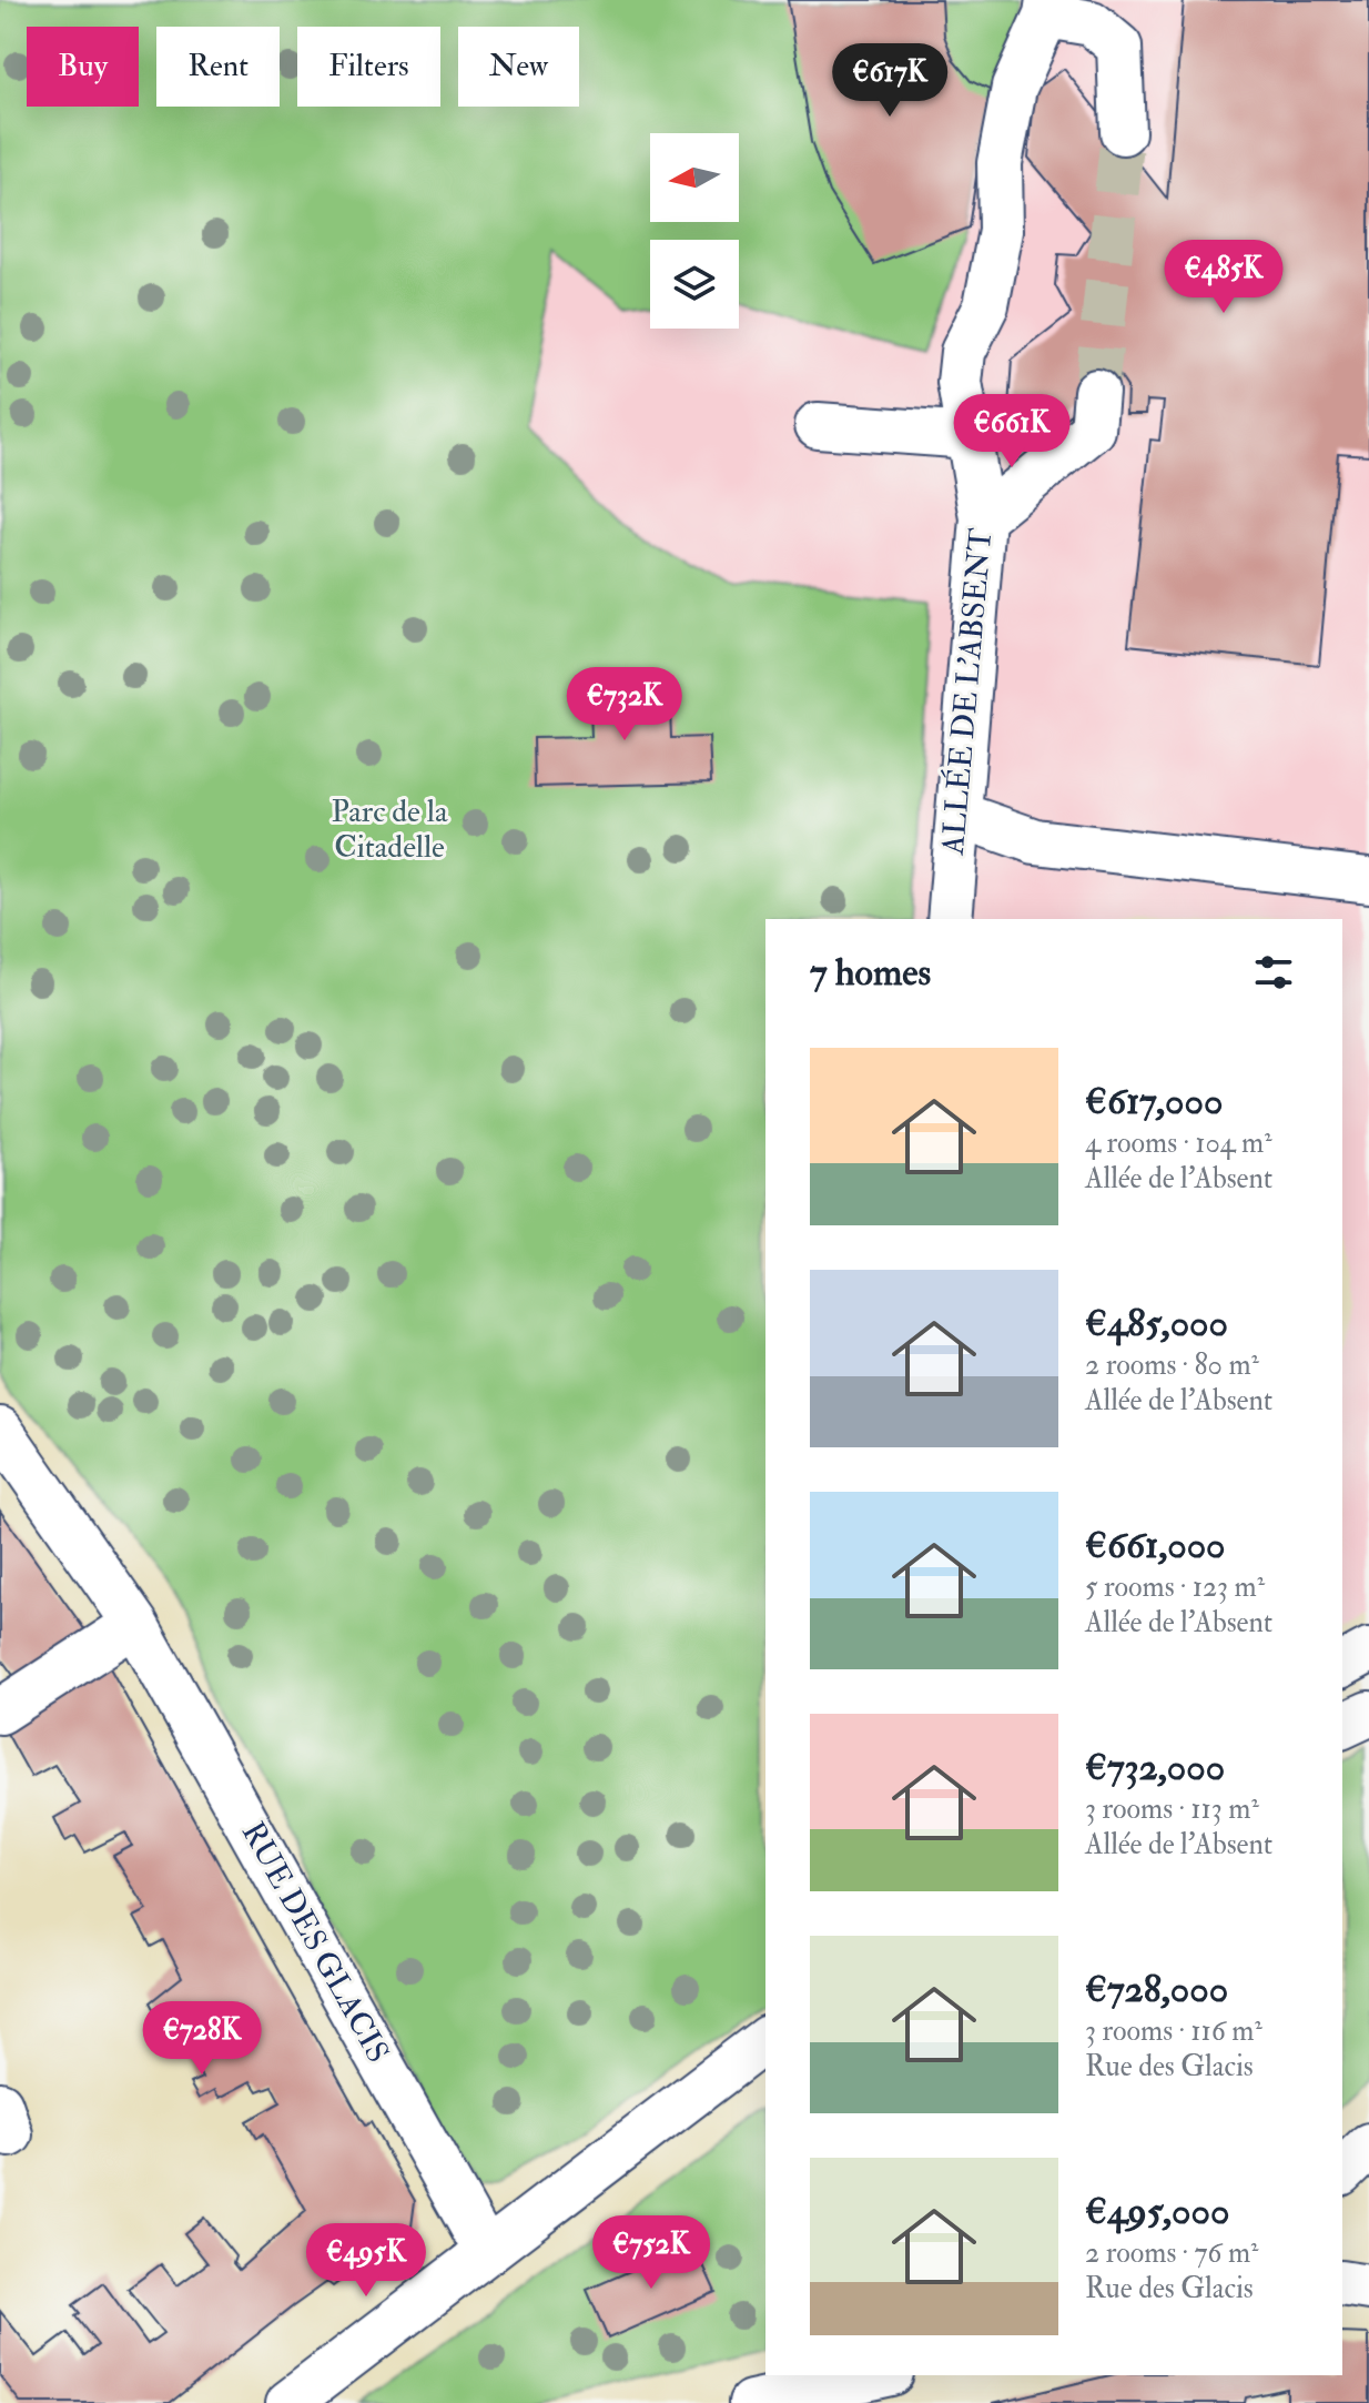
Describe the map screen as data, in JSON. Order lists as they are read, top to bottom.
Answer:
{
  "streets": {
    "street": ["ALLÉE DE L'ABSENT", "RUE DES GLACIS"]
  },
  "parks": ["Parc de la Citadelle"],
  "north": "left",
  "page": {
    "chip": [
      "Buy",
      "Rent",
      "Filters",
      "New"
    ],
    "price": [
      "€617K",
      "€485K",
      "€661K",
      "€732K",
      "€728K",
      "€752K",
      "€495K"
    ],
    "heading": "7 homes",
    "list": [
      {
        "name": "€617,000",
        "note": "4 rooms · 104 m² · Allée de l'Absent"
      },
      {
        "name": "€485,000",
        "note": "2 rooms · 80 m² · Allée de l'Absent"
      },
      {
        "name": "€661,000",
        "note": "5 rooms · 123 m² · Allée de l'Absent"
      },
      {
        "name": "€732,000",
        "note": "3 rooms · 113 m² · Allée de l'Absent"
      },
      {
        "name": "€728,000",
        "note": "3 rooms · 116 m² · Rue des Glacis"
      },
      {
        "name": "€495,000",
        "note": "2 rooms · 76 m² · Rue des Glacis"
      }
    ]
  }
}
